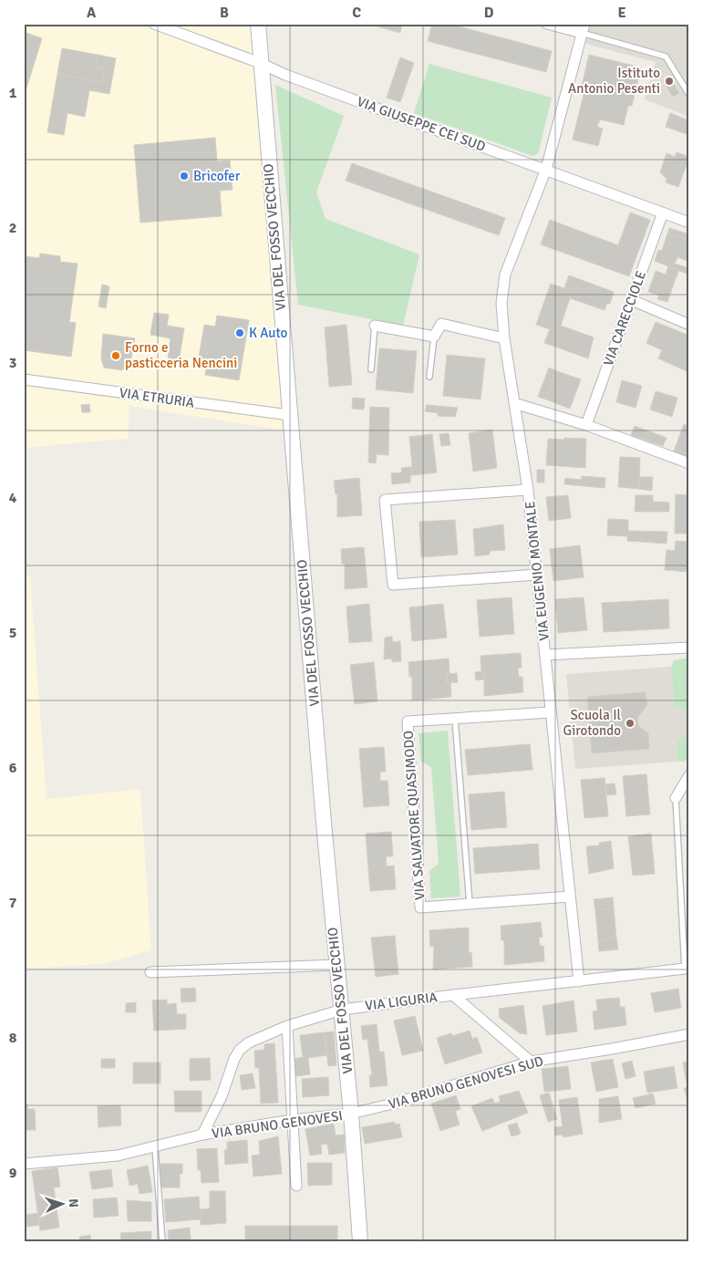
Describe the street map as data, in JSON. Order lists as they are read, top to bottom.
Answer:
{
  "streets": {
    "street": [
      "VIA GIUSEPPE CEI SUD",
      "VIA DEL FOSSO VECCHIO",
      "VIA CARECCIOLE",
      "VIA ETRURIA",
      "VIA EUGENIO MONTALE",
      "VIA SALVATORE QUASIMODO",
      "VIA LIGURIA",
      "VIA BRUNO GENOVESI SUD",
      "VIA BRUNO GENOVESI"
    ]
  },
  "crossings": [
    ["VIA GIUSEPPE CEI SUD", "VIA DEL FOSSO VECCHIO"],
    ["VIA GIUSEPPE CEI SUD", "VIA CARECCIOLE"],
    ["VIA GIUSEPPE CEI SUD", "VIA EUGENIO MONTALE"],
    ["VIA DEL FOSSO VECCHIO", "VIA ETRURIA"],
    ["VIA DEL FOSSO VECCHIO", "VIA LIGURIA"],
    ["VIA DEL FOSSO VECCHIO", "VIA BRUNO GENOVESI SUD"],
    ["VIA DEL FOSSO VECCHIO", "VIA BRUNO GENOVESI"],
    ["VIA EUGENIO MONTALE", "VIA SALVATORE QUASIMODO"],
    ["VIA LIGURIA", "VIA BRUNO GENOVESI SUD"],
    ["VIA LIGURIA", "VIA BRUNO GENOVESI"],
    ["VIA BRUNO GENOVESI SUD", "VIA BRUNO GENOVESI"]
  ],
  "places": [
    "Istituto Antonio Pesenti",
    "Bricofer",
    "K Auto",
    "Forno e pasticceria Nencini",
    "Scuola Il Girotondo"
  ],
  "north": "right",
  "grid": {
    "columns": [
      "A",
      "B",
      "C",
      "D",
      "E"
    ],
    "rows": [
      "1",
      "2",
      "3",
      "4",
      "5",
      "6",
      "7",
      "8",
      "9"
    ]
  }
}
